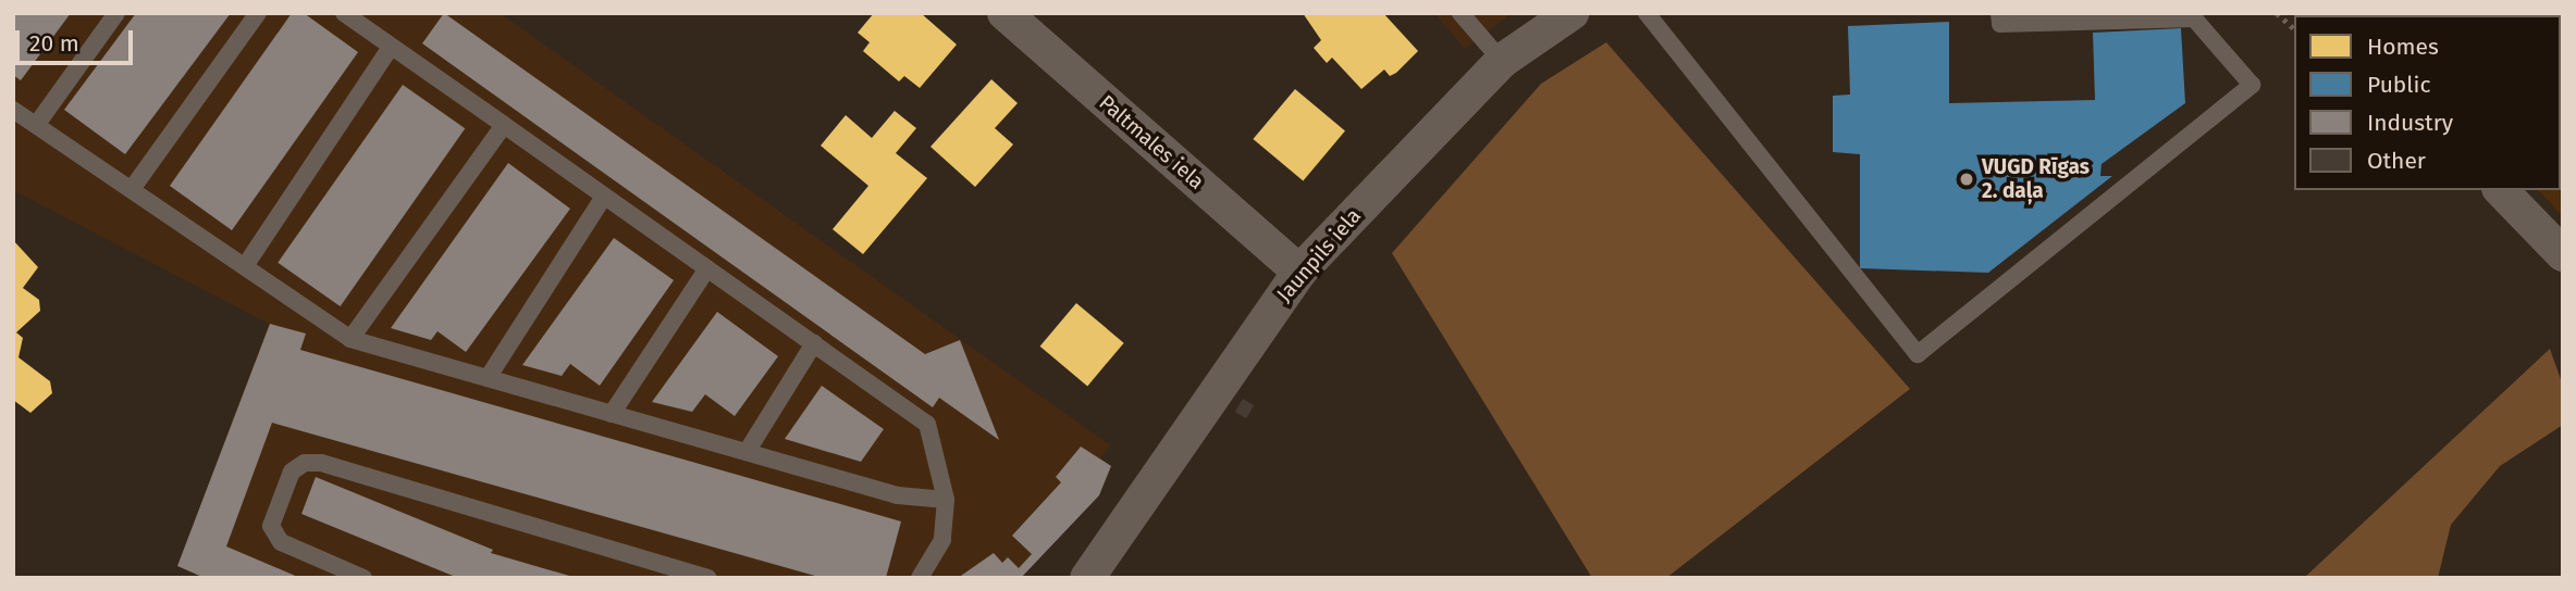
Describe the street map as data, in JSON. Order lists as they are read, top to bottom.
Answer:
{
  "streets": {
    "street": ["Paltmales iela", "Jaunpils iela"]
  },
  "crossings": [
    ["Paltmales iela", "Jaunpils iela"]
  ],
  "places": ["VUGD Rīgas 2. daļa"],
  "legend": [
    "Homes",
    "Public",
    "Industry",
    "Other"
  ],
  "scale_bar": "20 m"
}
